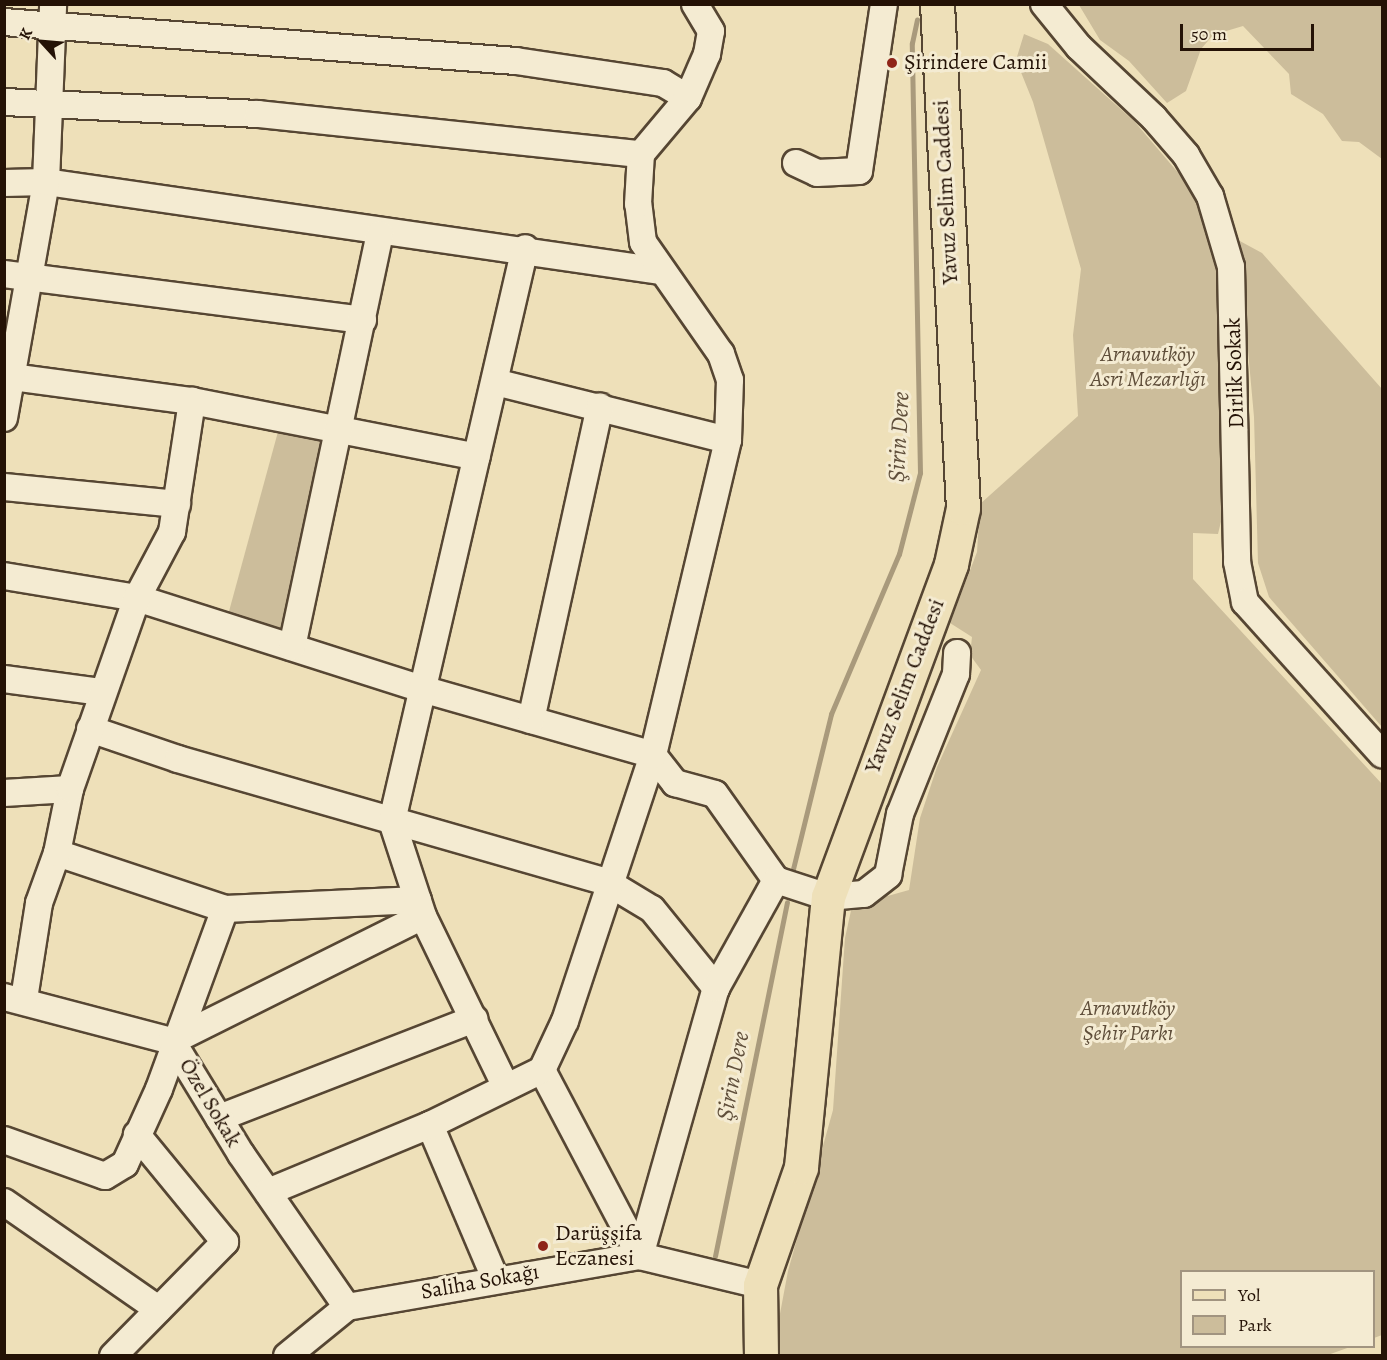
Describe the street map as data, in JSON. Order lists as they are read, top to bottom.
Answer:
{
  "streets": {
    "main road": ["Yavuz Selim Caddesi"],
    "street": ["Dirlik Sokak", "Özel Sokak", "Saliha Sokağı"]
  },
  "crossings": [
    ["Yavuz Selim Caddesi", "Saliha Sokağı"],
    ["Özel Sokak", "Saliha Sokağı"]
  ],
  "water": ["Şirin Dere"],
  "parks": ["Arnavutköy Asri Mezarlığı", "Arnavutköy Şehir Parkı"],
  "places": ["Şirindere Camii", "Darüşşifa Eczanesi"],
  "legend": ["Yol", "Park"],
  "scale_bar": "50 m",
  "north": "top left"
}
